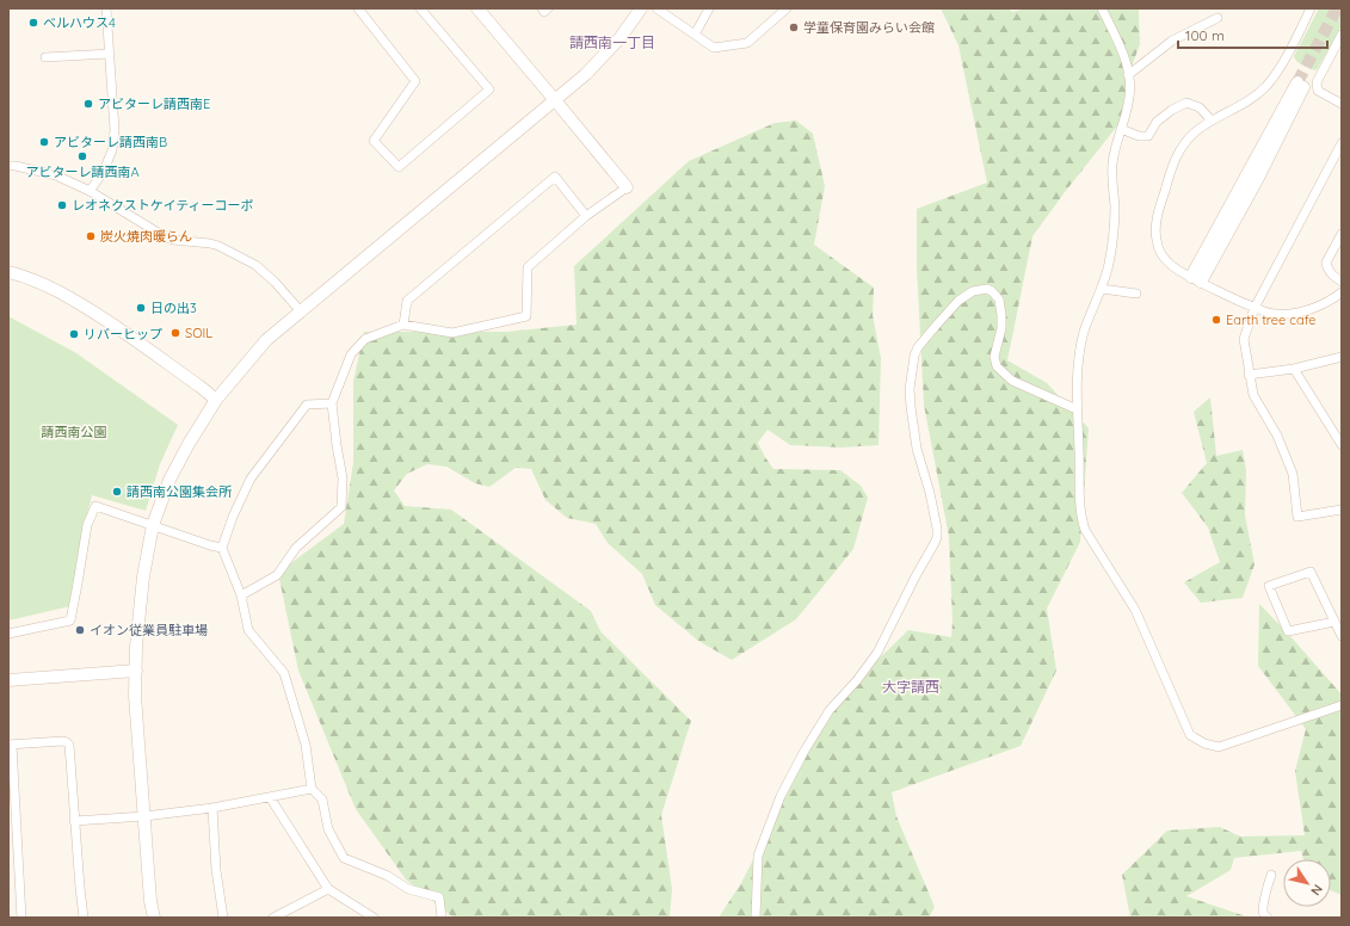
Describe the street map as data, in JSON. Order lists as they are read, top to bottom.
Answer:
{
  "districts": ["請西南一丁目", "大字請西"],
  "parks": ["請西南公園"],
  "places": [
    "ベルハウス4",
    "学童保育園みらい会館",
    "アビターレ請西南E",
    "アビターレ請西南B",
    "アビターレ請西南A",
    "レオネクストケイティーコーポ",
    "炭火焼肉暖らん",
    "日の出3",
    "Earth tree cafe",
    "SOIL",
    "リバーヒップ",
    "請西南公園集会所",
    "イオン従業員駐車場"
  ],
  "scale_bar": "100 m",
  "north": "bottom right"
}
